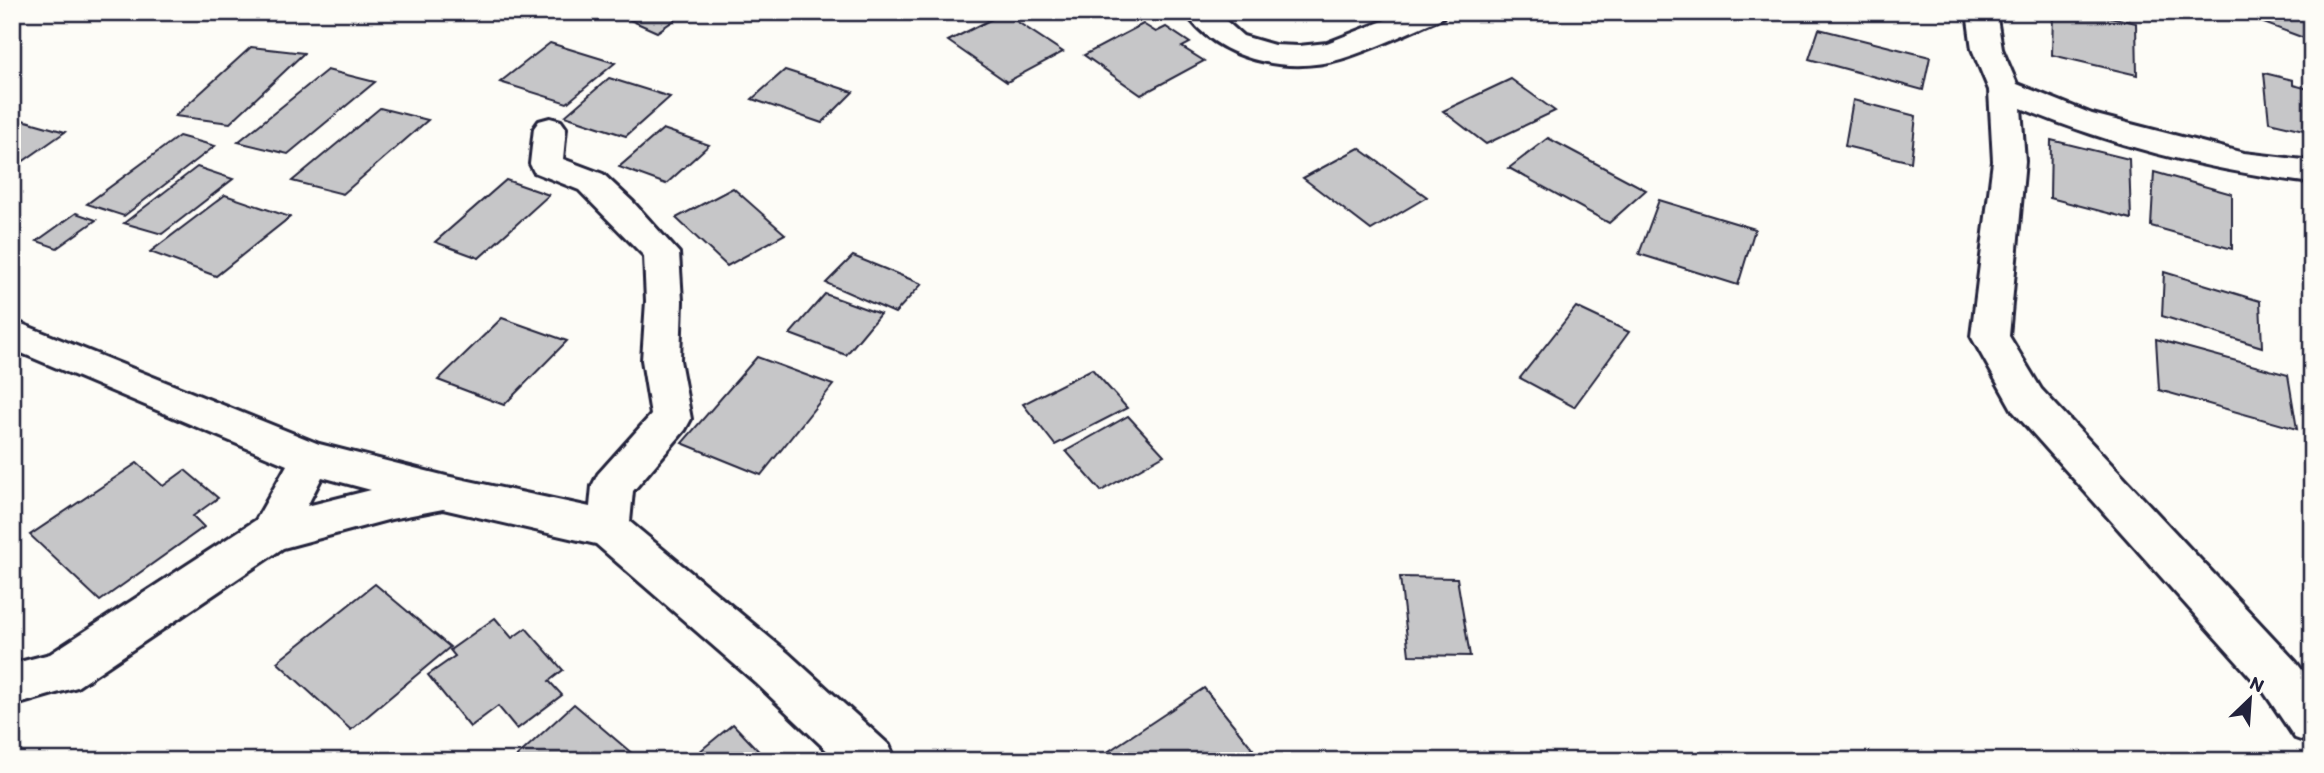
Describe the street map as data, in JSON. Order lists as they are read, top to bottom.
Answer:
{
  "north": "top right"
}
